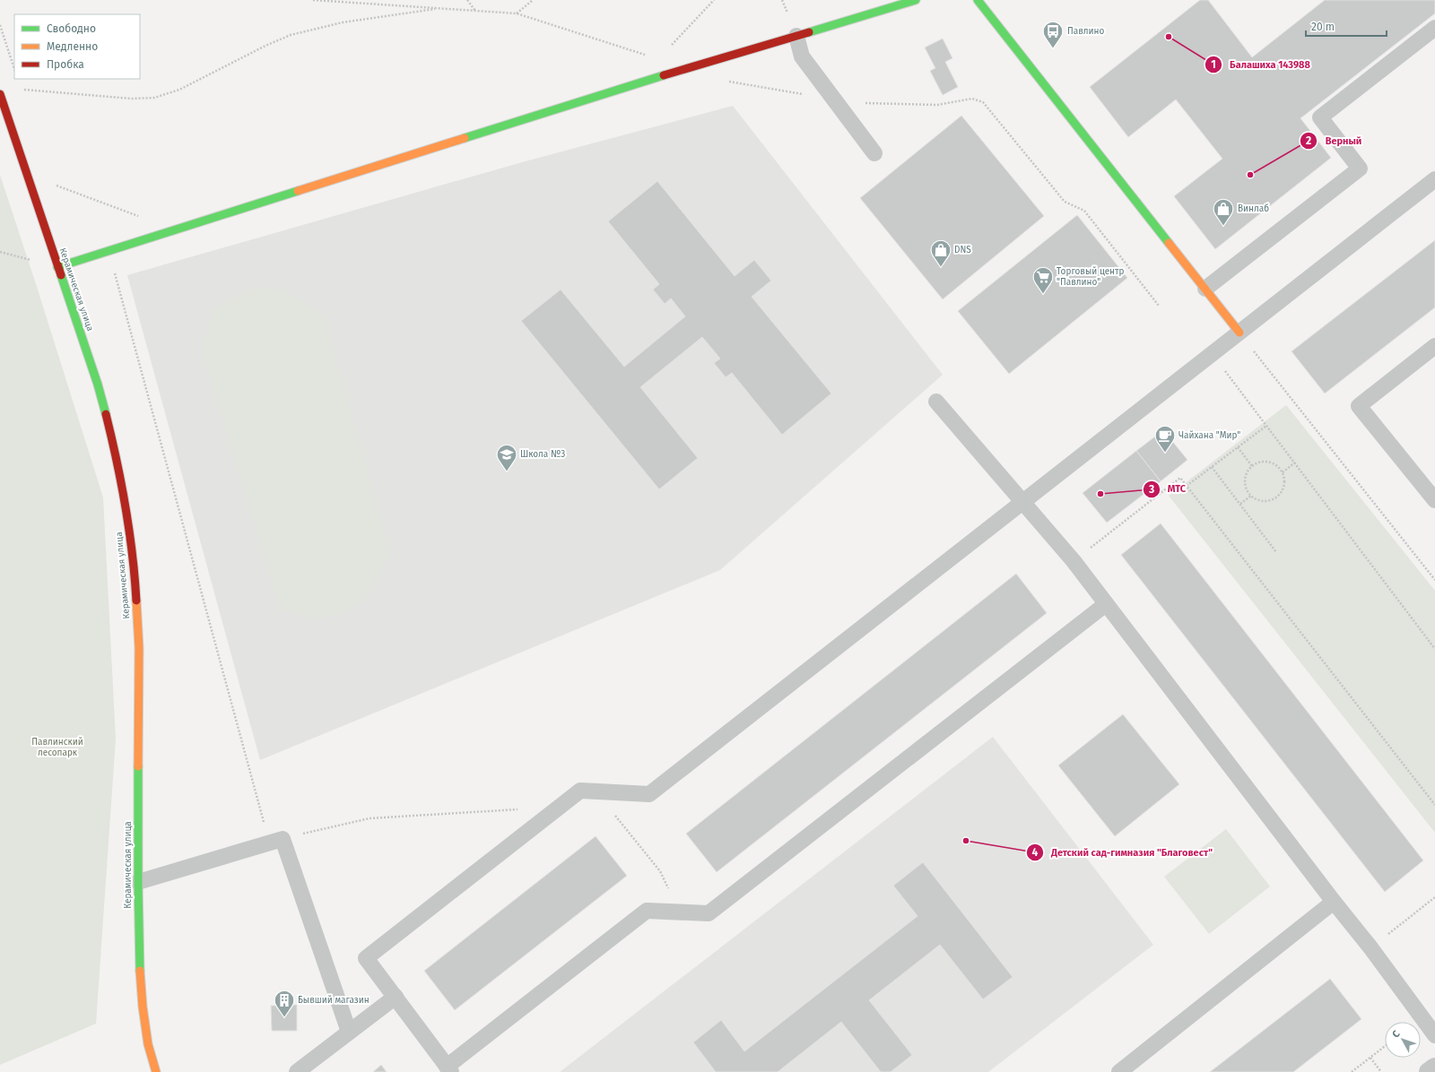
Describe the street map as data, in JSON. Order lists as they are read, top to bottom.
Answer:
{
  "streets": {
    "street": ["Керамическая улица"]
  },
  "parks": ["Павлинский лесопарк"],
  "places": {
    "other": [
      "Балашиха 143988",
      "Верный",
      "МТС",
      "Детский сад-гимназия \"Благовест\""
    ],
    "bus stop": ["Павлино"],
    "shop": ["Винлаб", "DNS"],
    "supermarket": ["Торговый центр \"Павлино\""],
    "cafe": ["Чайхана \"Мир\""],
    "school or university": ["Школа №3"],
    "building": ["Бывший магазин"]
  },
  "legend": ["Свободно", "Медленно", "Пробка"],
  "scale_bar": "20 m",
  "north": "top left"
}
